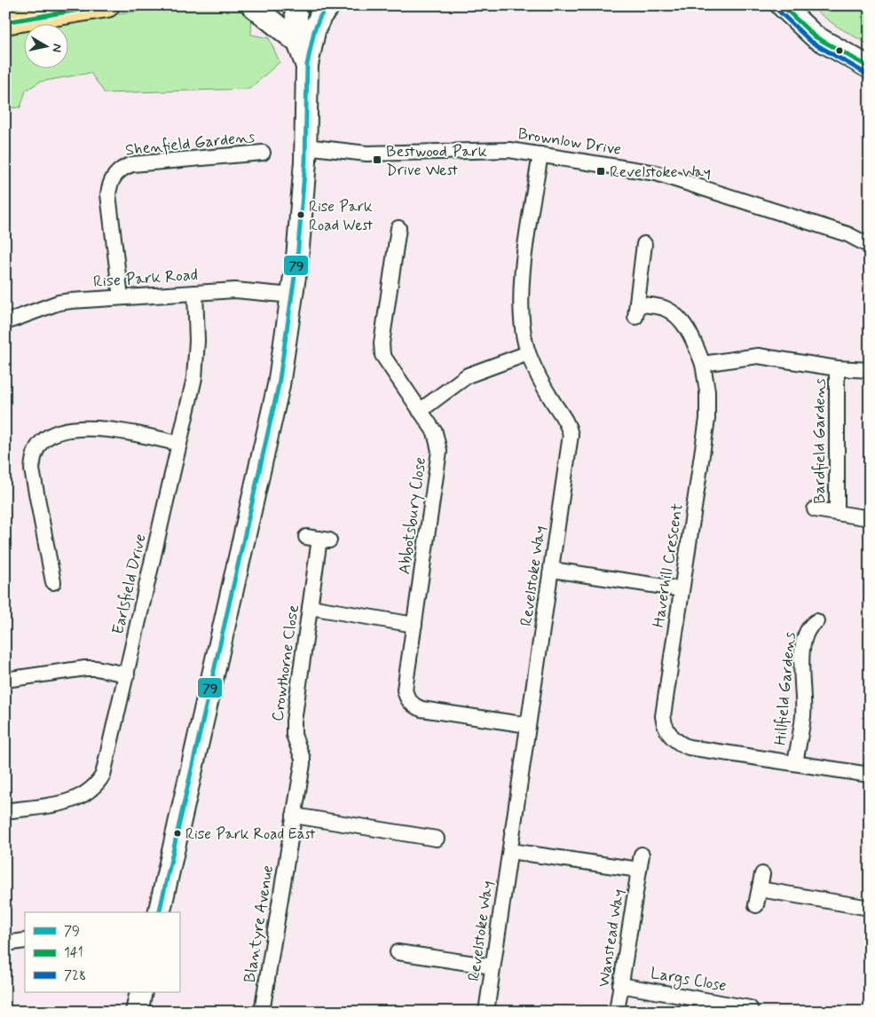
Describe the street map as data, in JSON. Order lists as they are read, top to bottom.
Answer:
{
  "streets": {
    "street": [
      "Brownlow Drive",
      "Shenfield Gardens",
      "Rise Park Road",
      "Bardfield Gardens",
      "Abbotsbury Close",
      "Haverhill Crescent",
      "Revelstoke Way",
      "Earlsfield Drive",
      "Crowthorne Close",
      "Hillfield Gardens",
      "Blantyre Avenue",
      "Wanstead Way",
      "Largs Close"
    ]
  },
  "crossings": [
    ["Brownlow Drive", "Revelstoke Way"],
    ["Shenfield Gardens", "Rise Park Road"],
    ["Rise Park Road", "Earlsfield Drive"],
    ["Abbotsbury Close", "Revelstoke Way"],
    ["Haverhill Crescent", "Hillfield Gardens"],
    ["Revelstoke Way", "Wanstead Way"],
    ["Crowthorne Close", "Blantyre Avenue"],
    ["Wanstead Way", "Largs Close"]
  ],
  "places": {
    "transit": ["Bestwood Park Drive West", "Revelstoke Way"],
    "other": ["Rise Park Road West", "Rise Park Road East"]
  },
  "lines": ["transit line 79", "transit line 141", "transit line 728"],
  "legend": ["79", "141", "728"],
  "north": "right"
}
